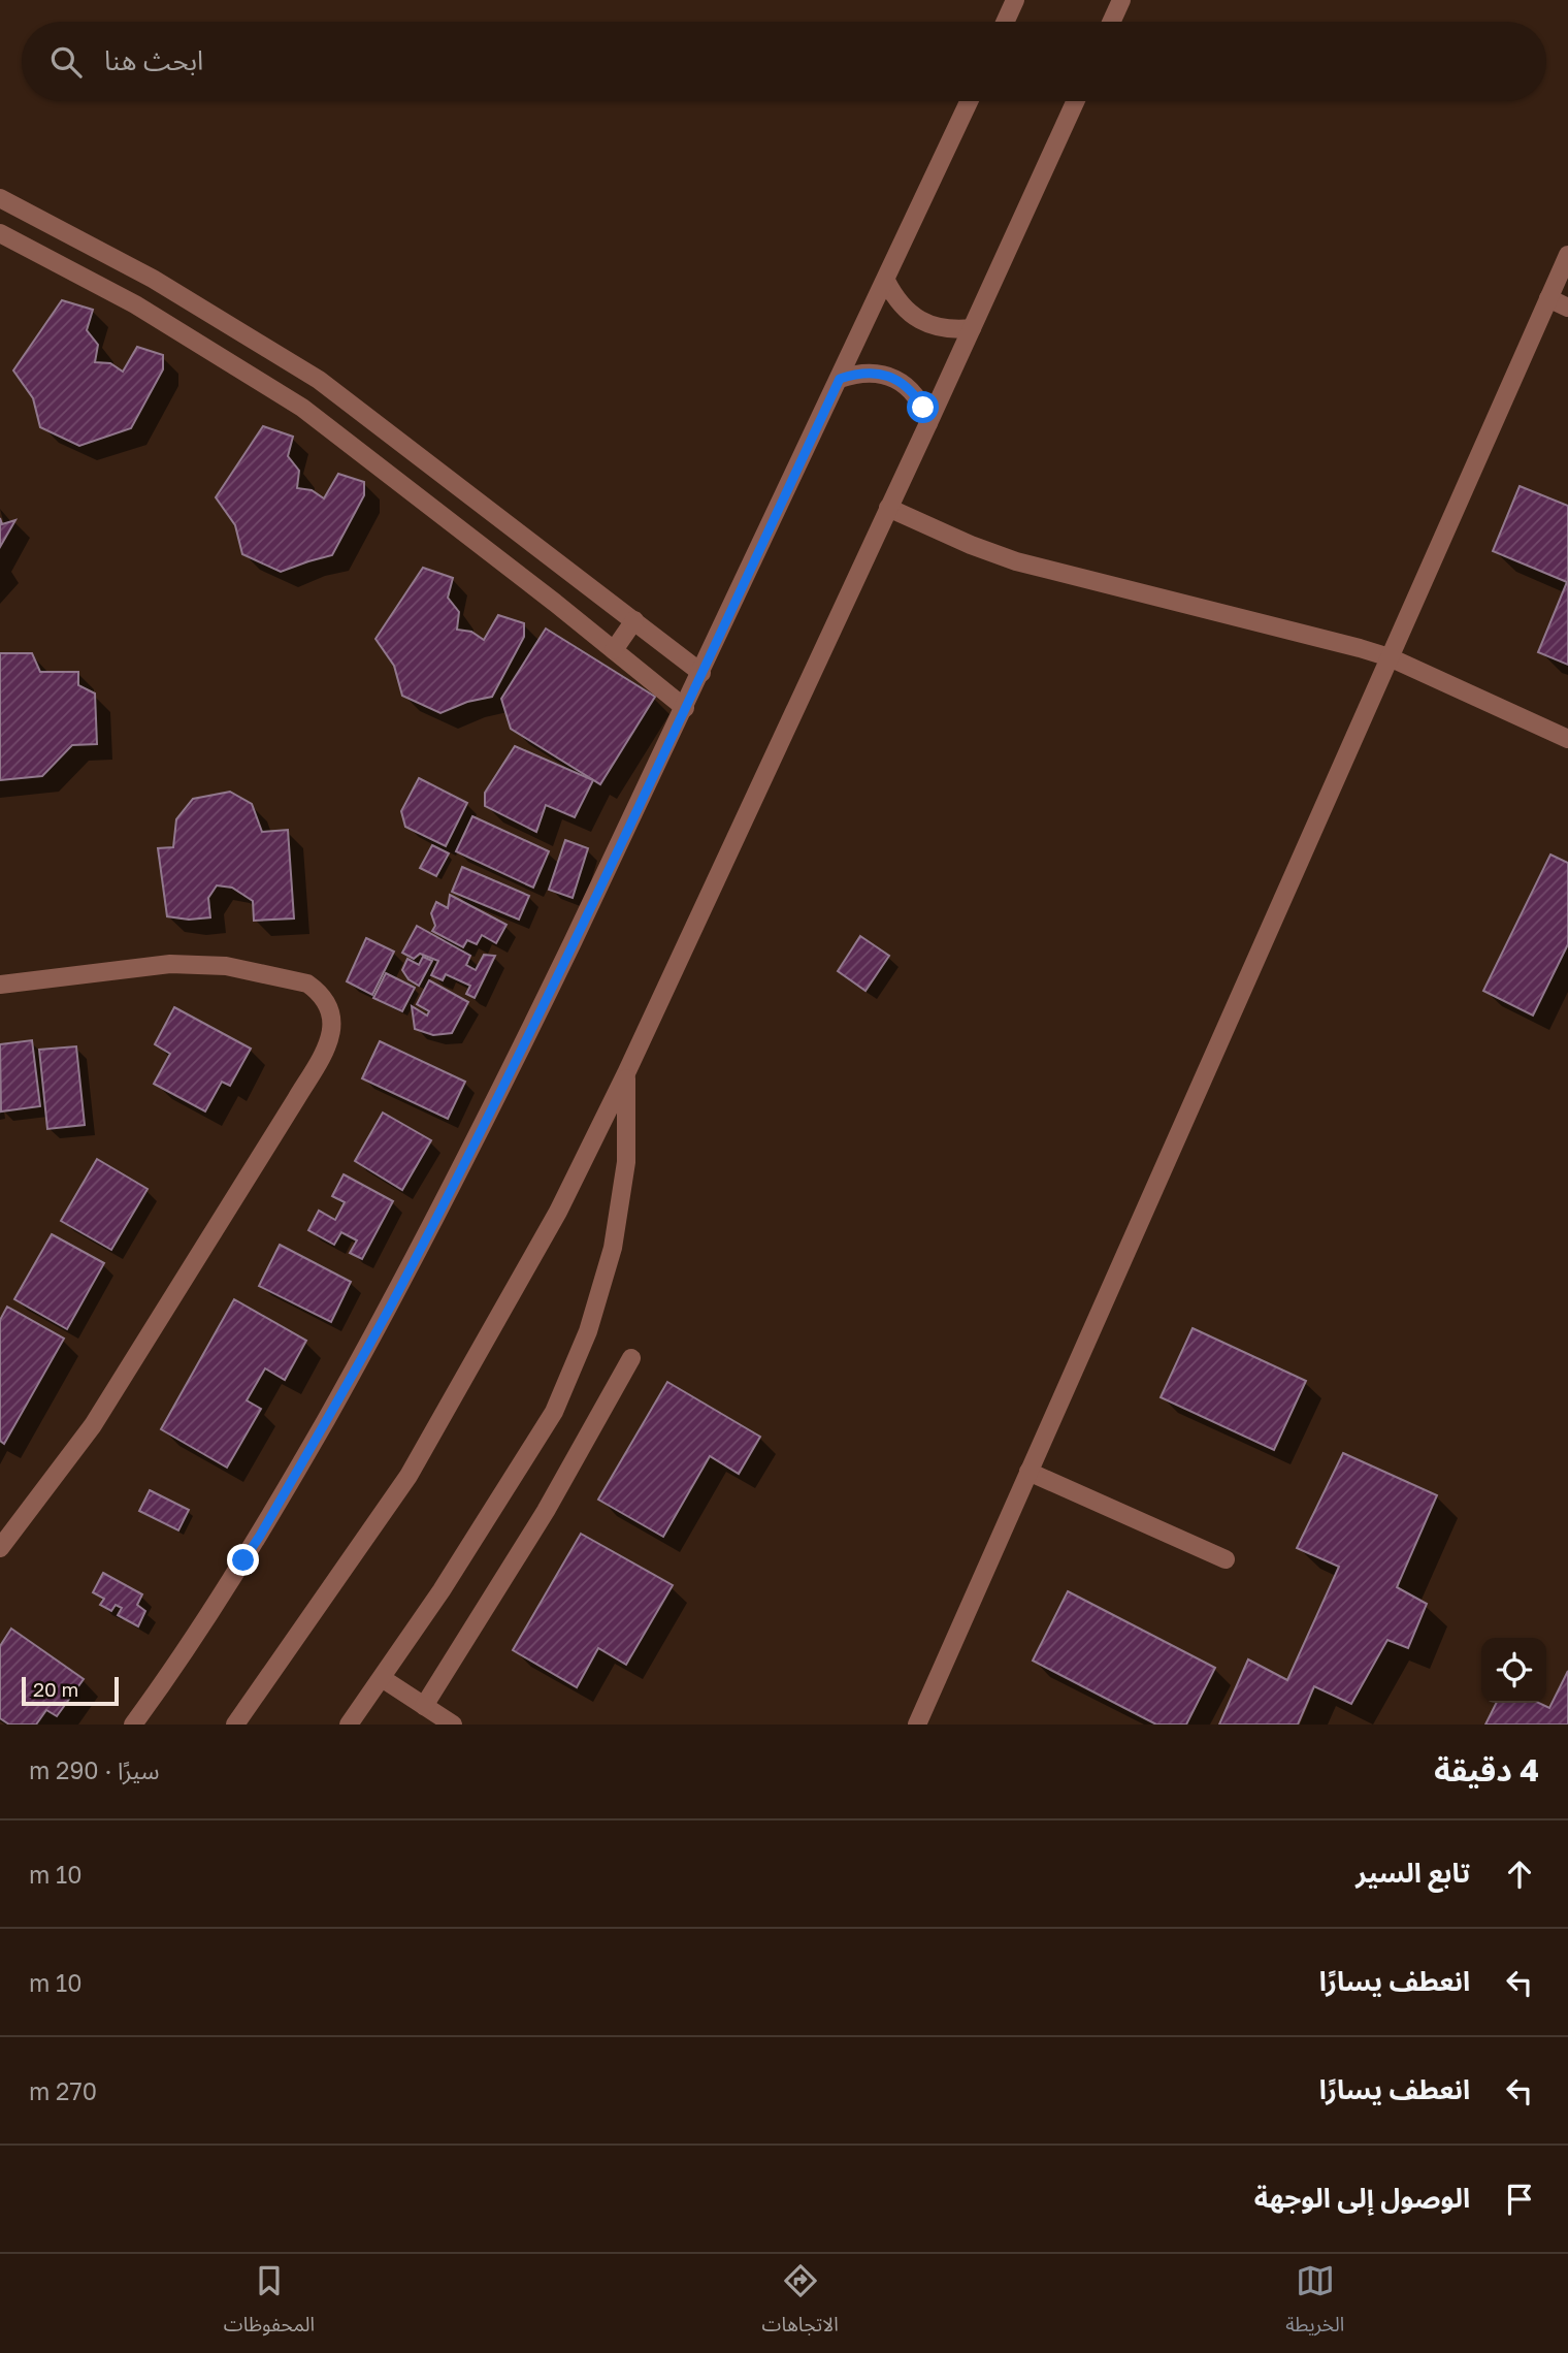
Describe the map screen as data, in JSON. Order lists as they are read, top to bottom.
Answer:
{
  "scale_bar": "20 m",
  "page": {
    "search": "ابحث هنا",
    "scale": "20 m",
    "heading": ["4 دقيقة", "سيرًا · 290 m"],
    "list": [
      ["تابع السير", "10 m"],
      ["انعطف يسارًا", "10 m"],
      ["انعطف يسارًا", "270 m"],
      "الوصول إلى الوجهة"
    ],
    "nav": ["الخريطة", "الاتجاهات", "المحفوظات"]
  }
}
